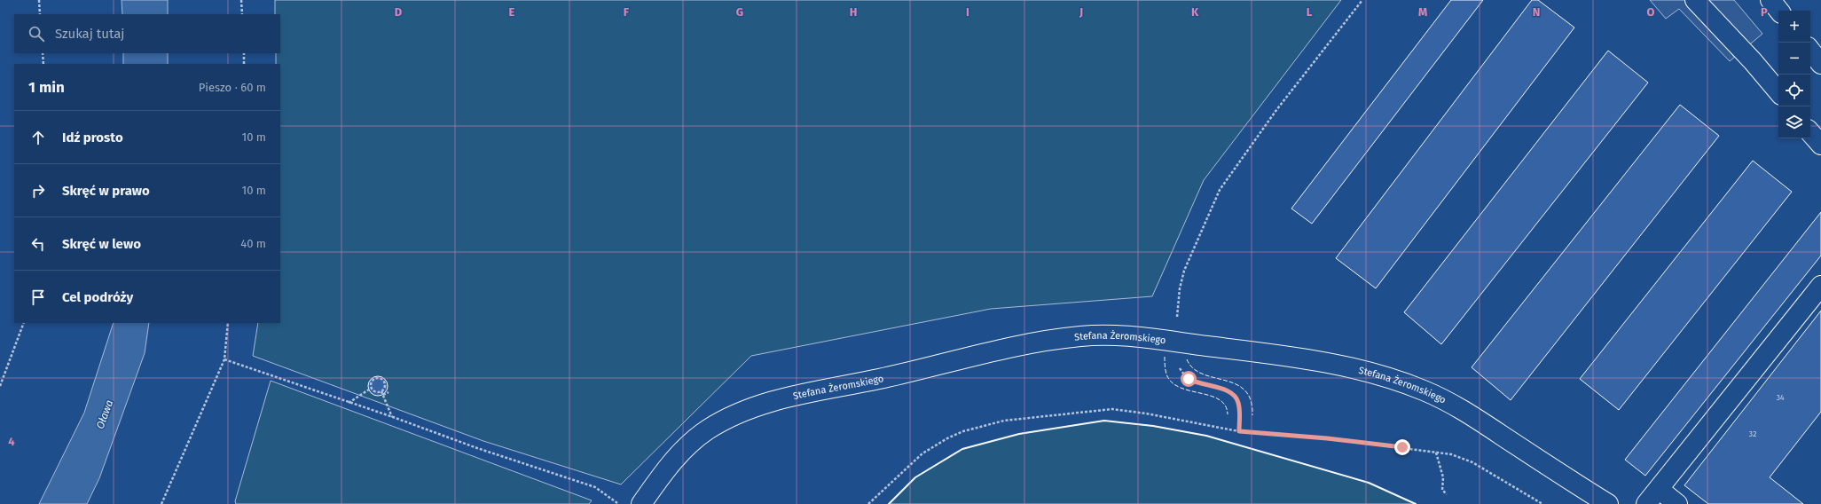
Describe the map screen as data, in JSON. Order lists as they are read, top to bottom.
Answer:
{
  "streets": {
    "street": ["Stefana Żeromskiego"]
  },
  "water": ["Oława"],
  "house_numbers": ["34", "32"],
  "page": {
    "map_buttons": ["+", "−"],
    "search": "Szukaj tutaj",
    "heading": ["1 min", "Pieszo · 60 m"],
    "list": [
      ["Idź prosto", "10 m"],
      ["Skręć w prawo", "10 m"],
      ["Skręć w lewo", "40 m"],
      "Cel podróży"
    ]
  },
  "grid": {
    "columns": [
      "D",
      "E",
      "F",
      "G",
      "H",
      "I",
      "J",
      "K",
      "L",
      "M",
      "N",
      "O",
      "P"
    ],
    "rows": ["4"]
  }
}
